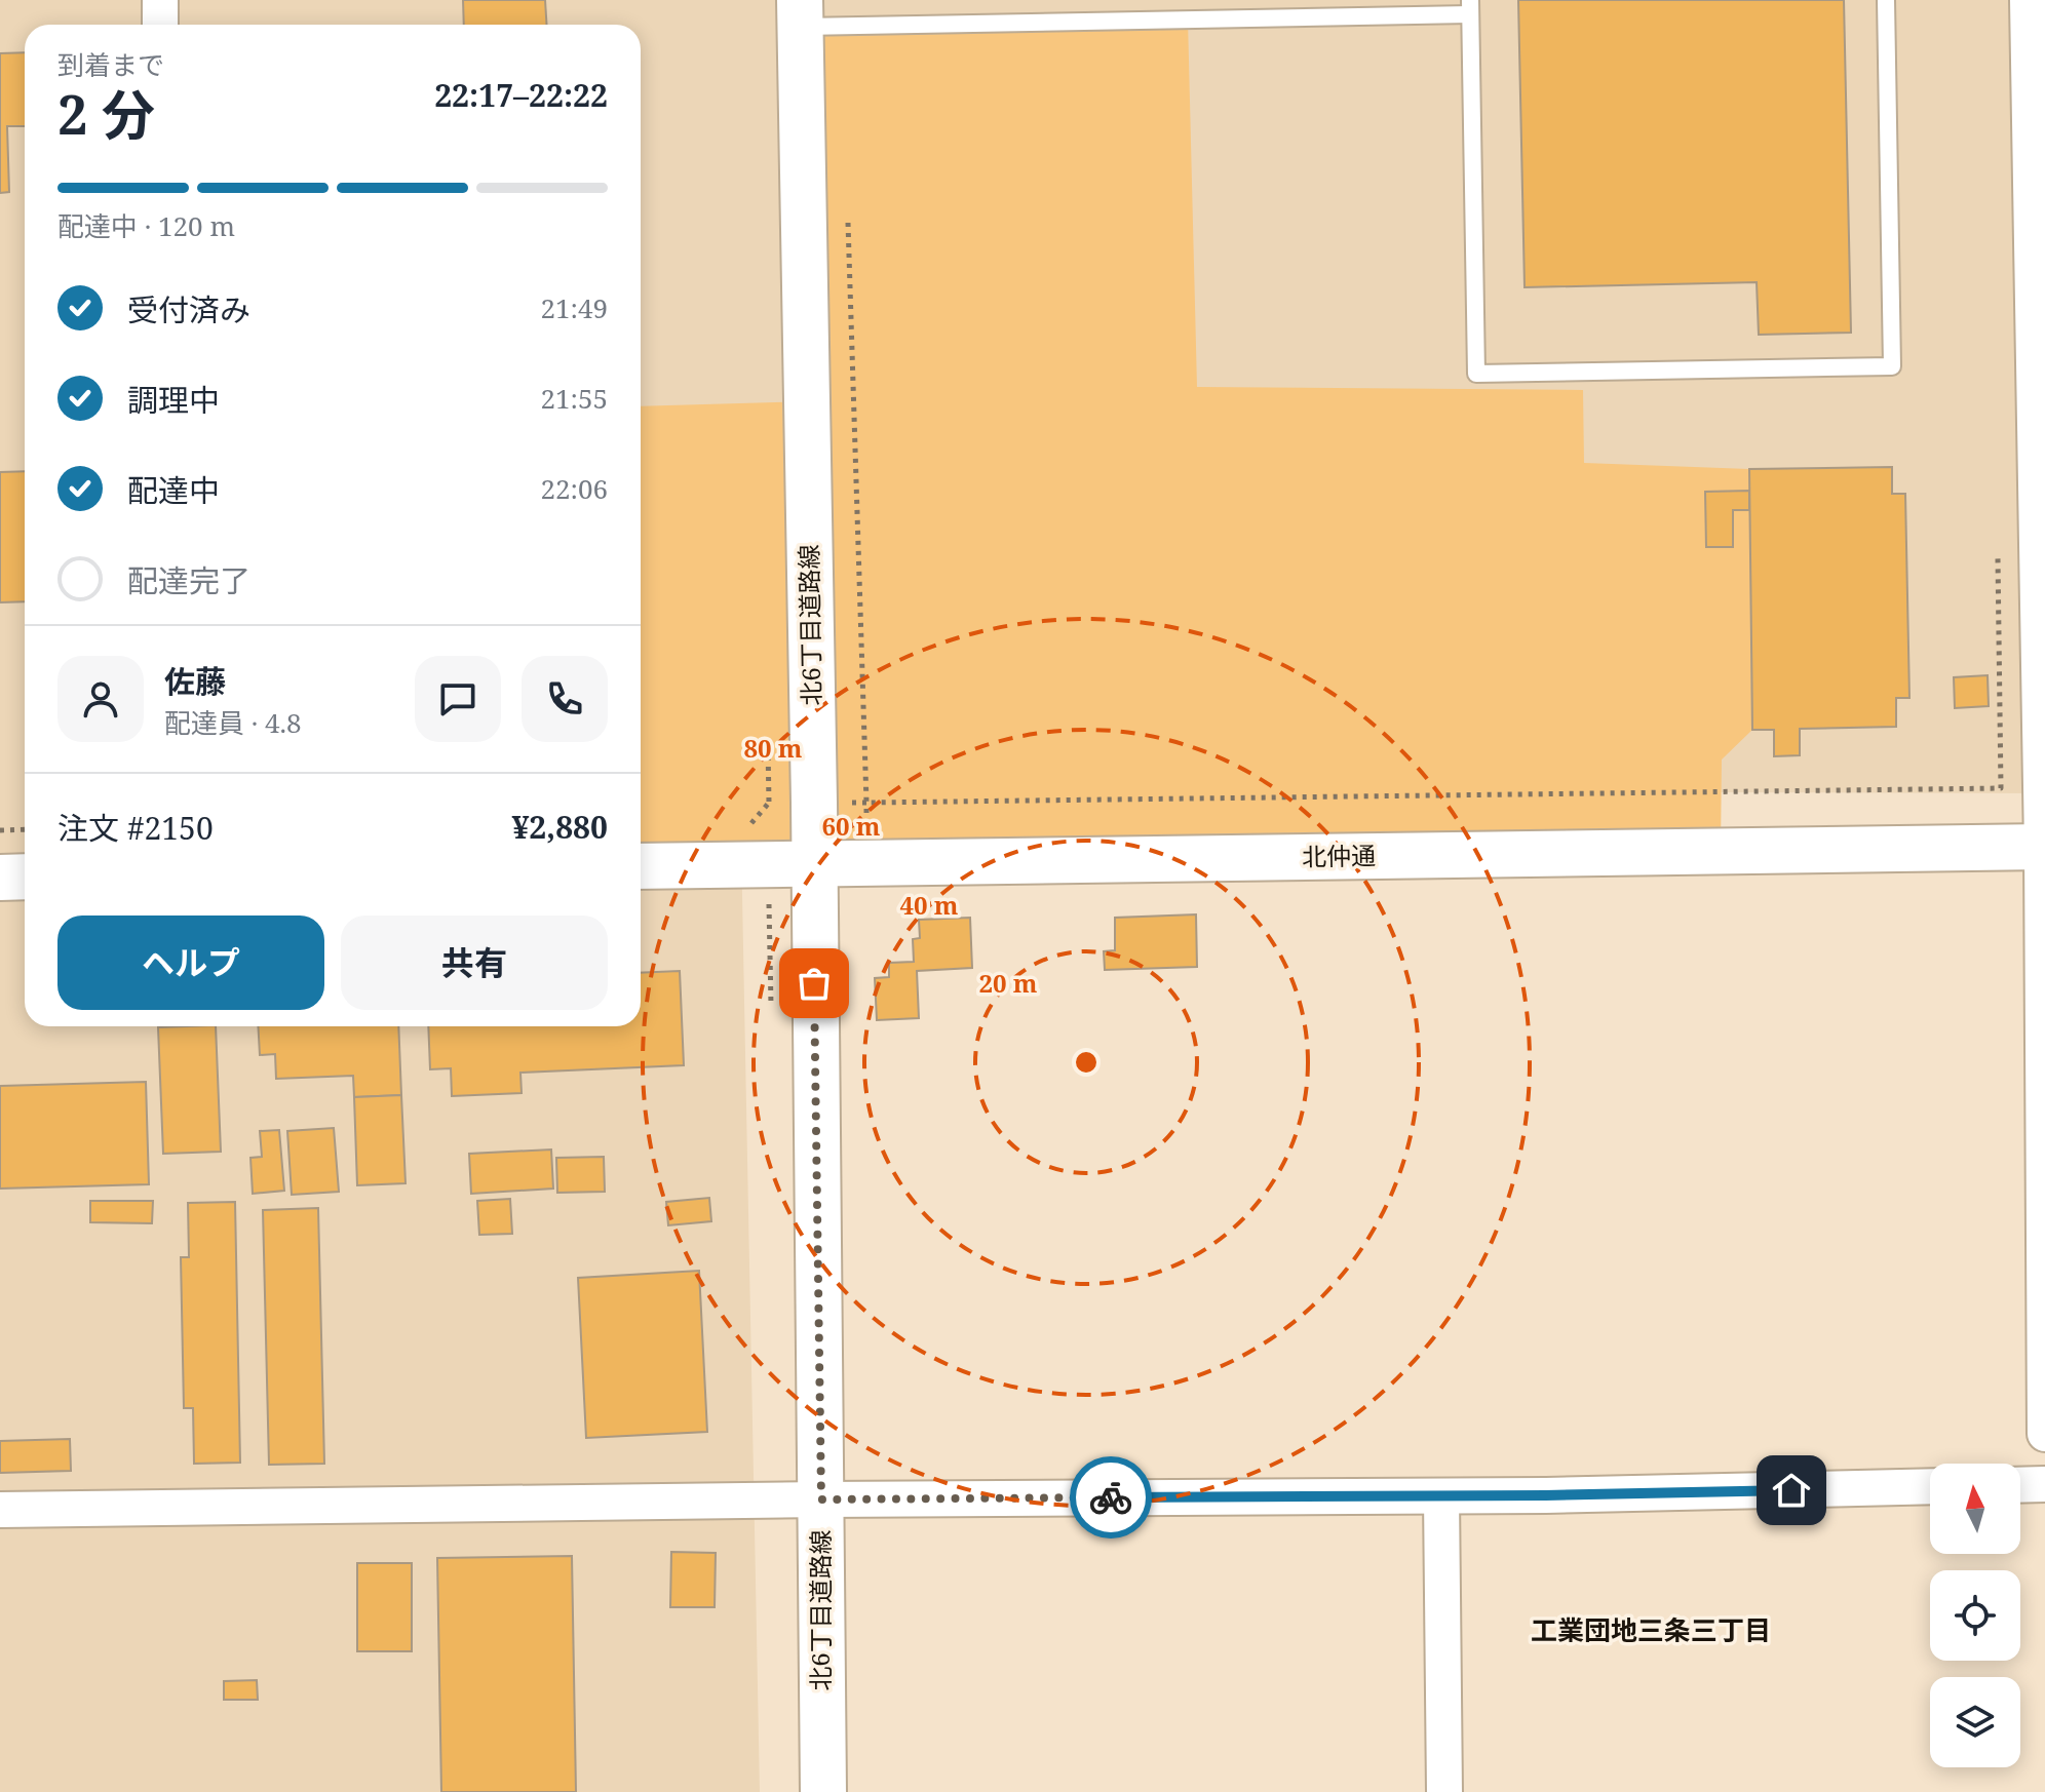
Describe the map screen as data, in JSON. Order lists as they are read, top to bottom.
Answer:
{
  "streets": {
    "street": ["北6丁目道路線", "北仲通"]
  },
  "crossings": [
    ["北6丁目道路線", "北仲通"]
  ],
  "districts": ["工業団地三条三丁目"],
  "north": "top",
  "page": {
    "heading": ["2 分", "到着まで", "22:17–22:22"],
    "panel": [
      "佐藤",
      "配達員 · 4.8",
      "注文 #2150",
      "¥2,880"
    ],
    "bar": "配達中 · 120 m",
    "list": [
      ["受付済み", "21:49"],
      ["調理中", "21:55"],
      ["配達中", "22:06"],
      "配達完了"
    ],
    "buttons": ["ヘルプ", "共有"]
  },
  "rings": [
    "80 m",
    "60 m",
    "40 m",
    "20 m"
  ]
}
